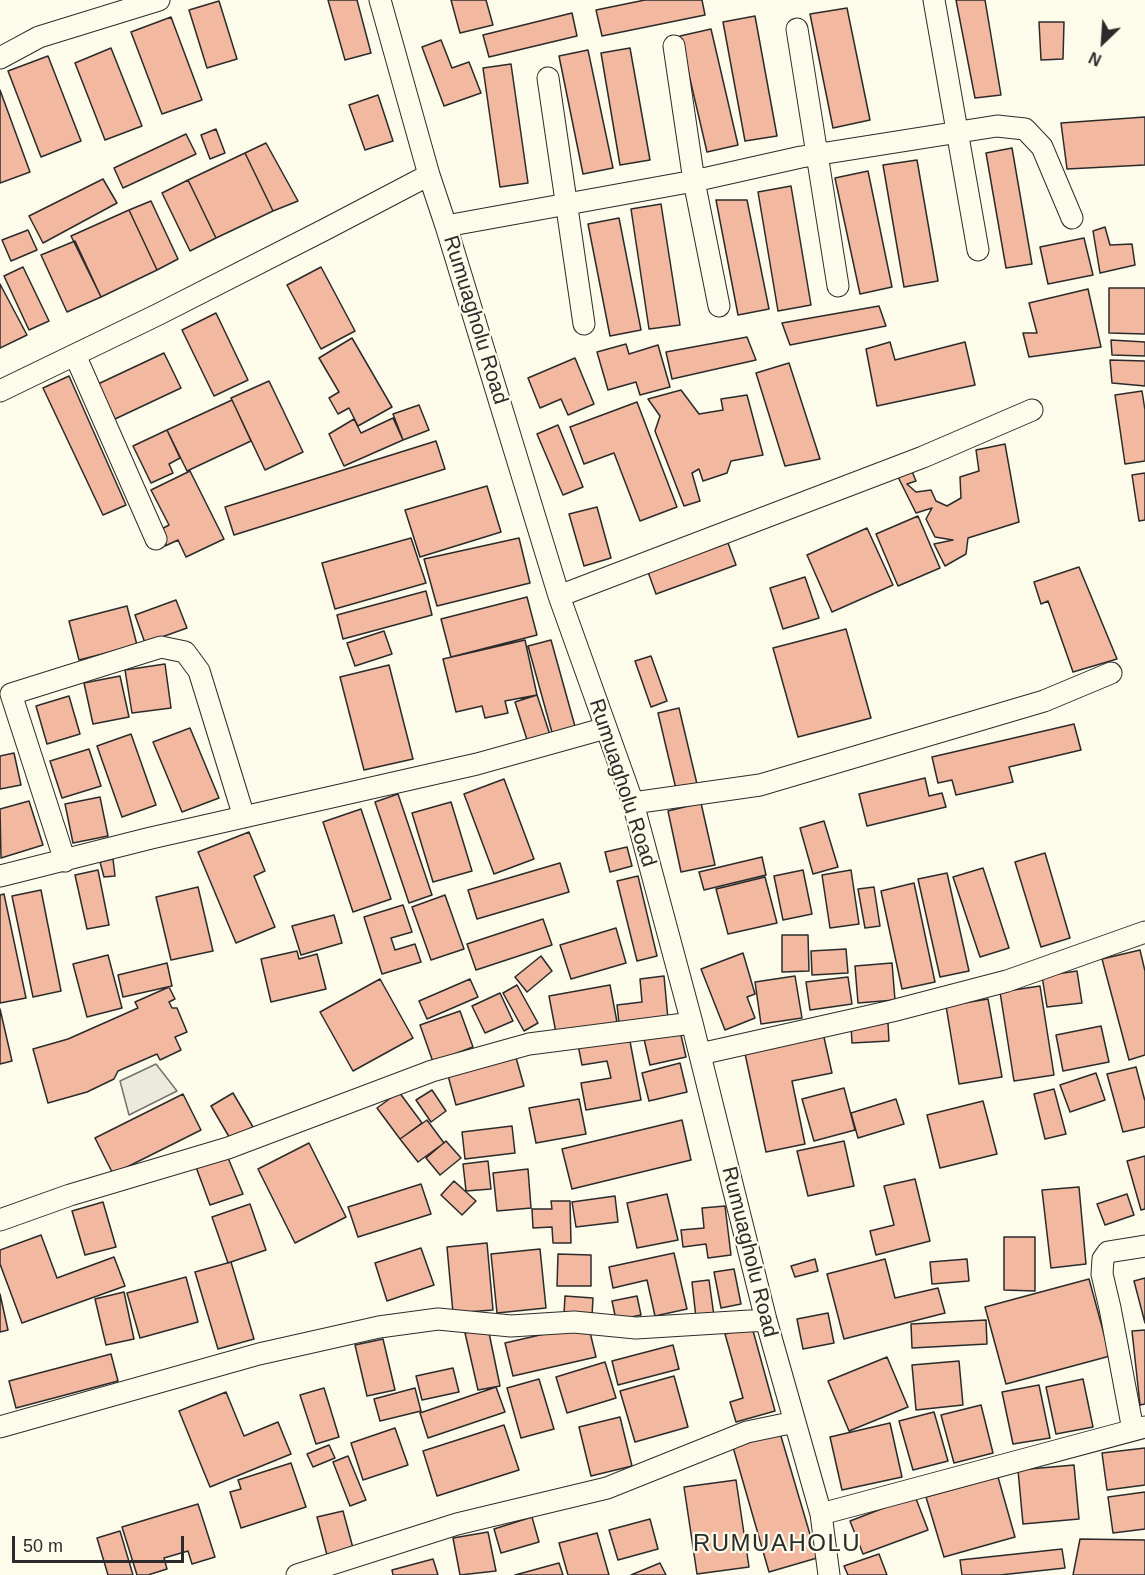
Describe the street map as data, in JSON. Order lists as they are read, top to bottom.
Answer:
{
  "streets": {
    "street": ["Rumuagholu Road"]
  },
  "districts": ["RUMUAHOLU"],
  "scale_bar": "50 m",
  "north": "bottom left"
}
